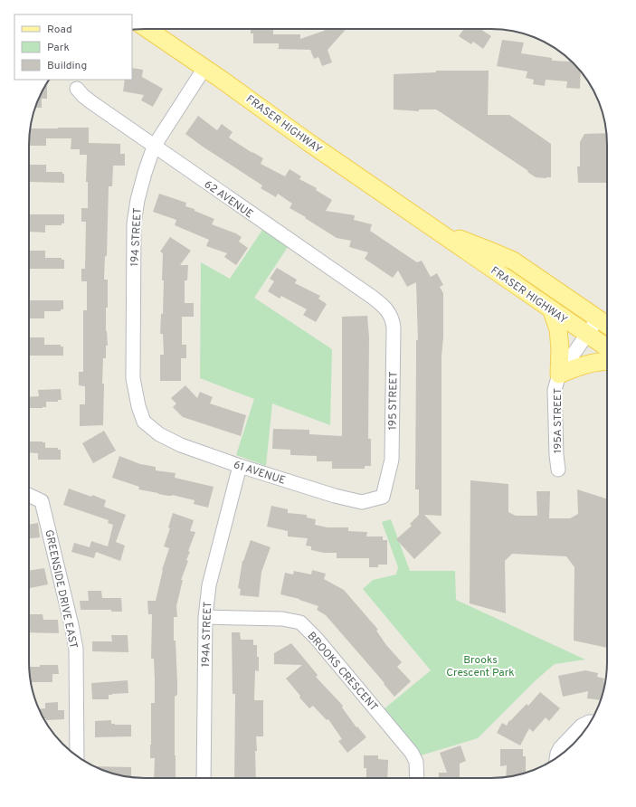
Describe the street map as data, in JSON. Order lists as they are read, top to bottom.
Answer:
{
  "streets": {
    "main road": ["FRASER HIGHWAY"],
    "street": [
      "62 AVENUE",
      "194 STREET",
      "195 STREET",
      "195A STREET",
      "61 AVENUE",
      "GREENSIDE DRIVE EAST",
      "194A STREET",
      "BROOKS CRESCENT"
    ]
  },
  "crossings": [
    ["FRASER HIGHWAY", "194 STREET"],
    ["FRASER HIGHWAY", "195A STREET"],
    ["62 AVENUE", "194 STREET"],
    ["62 AVENUE", "195 STREET"],
    ["194 STREET", "61 AVENUE"],
    ["195 STREET", "61 AVENUE"],
    ["61 AVENUE", "194A STREET"],
    ["194A STREET", "BROOKS CRESCENT"]
  ],
  "parks": ["Brooks Crescent Park"],
  "legend": ["Road", "Park", "Building"]
}
